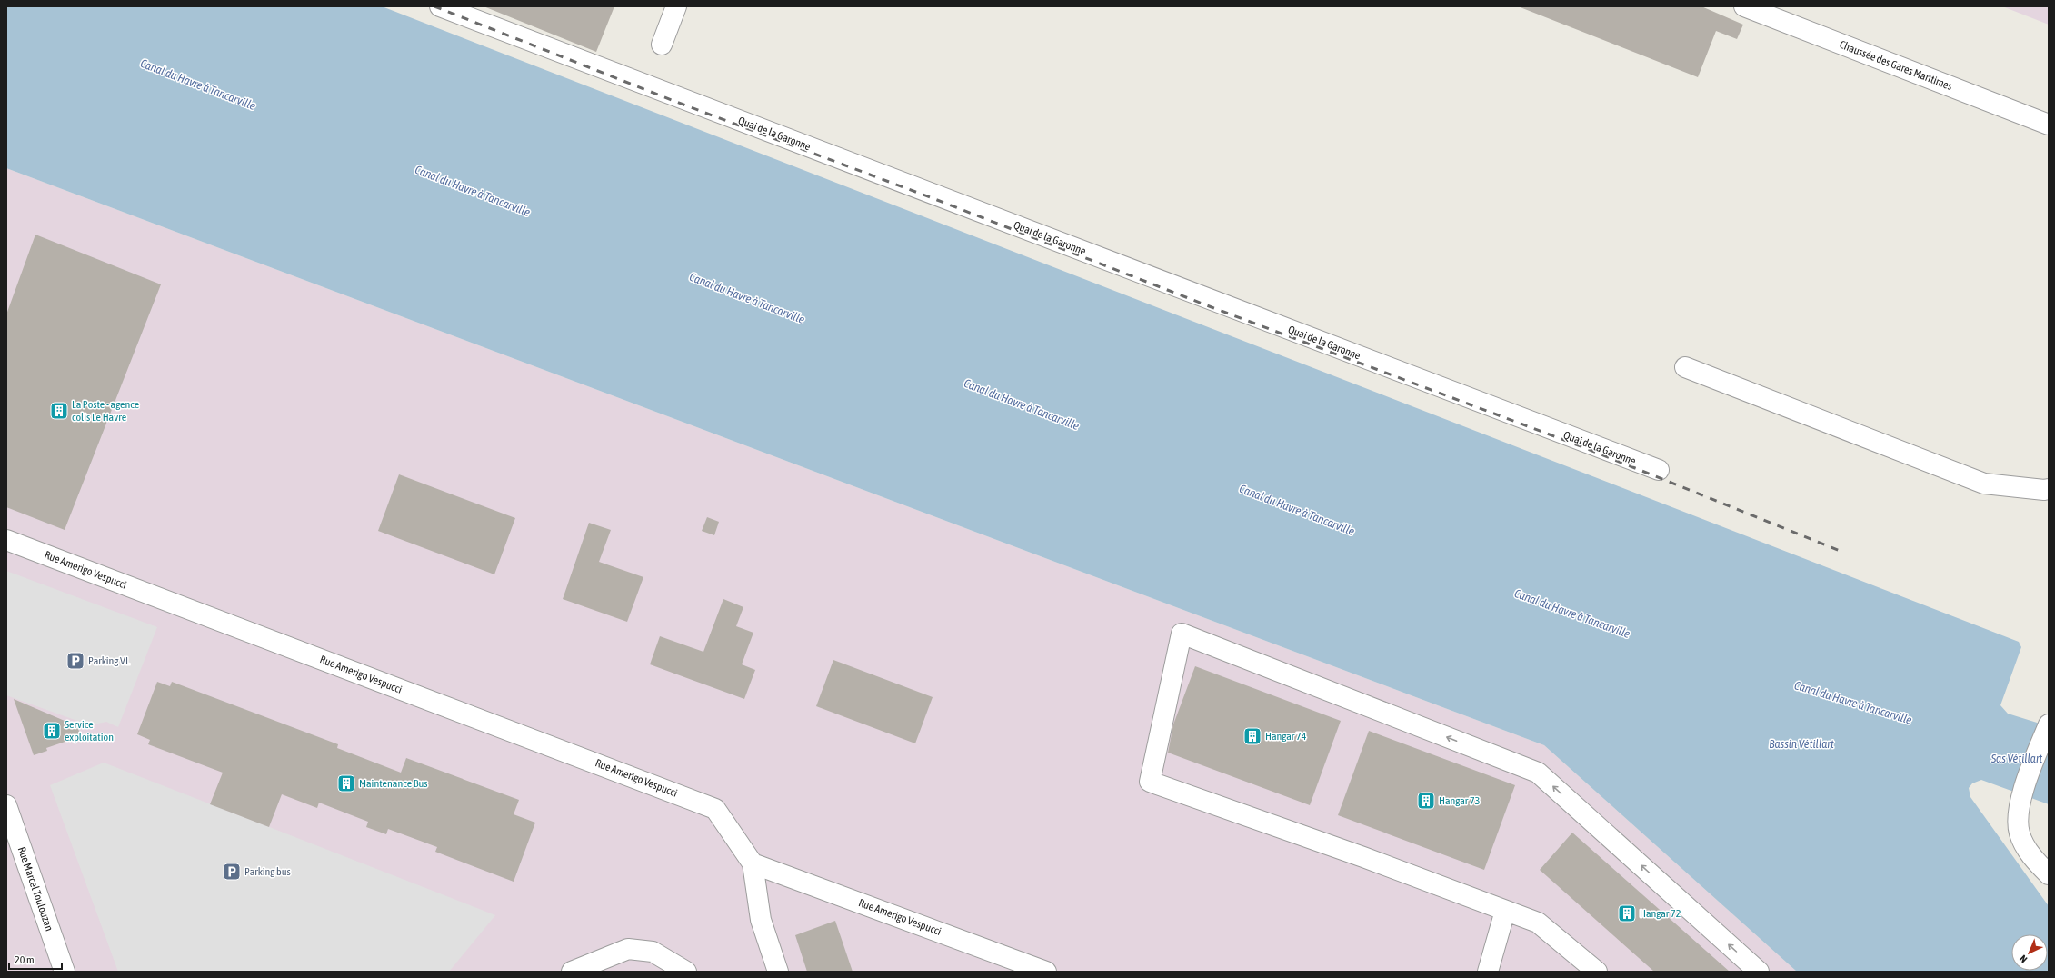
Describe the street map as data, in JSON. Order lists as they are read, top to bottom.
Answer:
{
  "streets": {
    "street": [
      "Chaussée des Gares Maritimes",
      "Quai de la Garonne",
      "Rue Amerigo Vespucci",
      "Rue Marcel Toulouzan"
    ]
  },
  "water": ["Canal du Havre à Tancarville", "Bassin Vétillart", "Sas Vétillart"],
  "places": {
    "building": [
      "La Poste - agence colis Le Havre",
      "Service exploitation",
      "Hangar 74",
      "Maintenance Bus",
      "Hangar 73",
      "Hangar 72"
    ],
    "parking": ["Parking VL", "Parking bus"]
  },
  "scale_bar": "20 m",
  "north": "bottom left"
}
